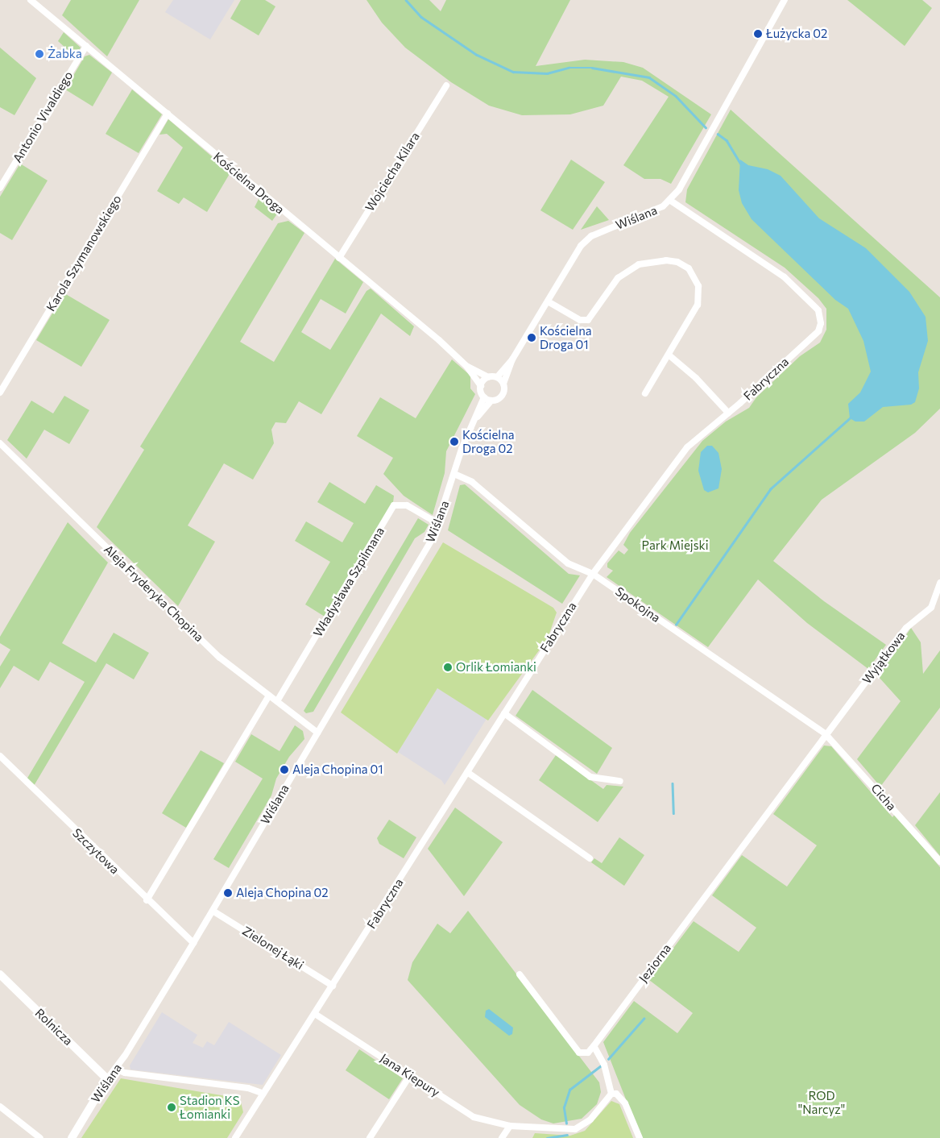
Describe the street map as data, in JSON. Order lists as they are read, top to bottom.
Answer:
{
  "streets": {
    "street": [
      "Antonio Vivaldiego",
      "Wojciecha Kilara",
      "Kościelna Droga",
      "Wiślana",
      "Karola Szymanowskiego",
      "Fabryczna",
      "Władysława Szpilmana",
      "Aleja Fryderyka Chopina",
      "Spokojna",
      "Wyjątkowa",
      "Cicha",
      "Szczytowa",
      "Zielonej Łąki",
      "Jeziorna",
      "Rolnicza",
      "Jana Kiepury"
    ]
  },
  "crossings": [
    ["Antonio Vivaldiego", "Kościelna Droga"],
    ["Wojciecha Kilara", "Kościelna Droga"],
    ["Kościelna Droga", "Wiślana"],
    ["Kościelna Droga", "Karola Szymanowskiego"],
    ["Wiślana", "Fabryczna"],
    ["Wiślana", "Władysława Szpilmana"],
    ["Wiślana", "Aleja Fryderyka Chopina"],
    ["Wiślana", "Spokojna"],
    ["Wiślana", "Szczytowa"],
    ["Wiślana", "Zielonej Łąki"],
    ["Wiślana", "Rolnicza"],
    ["Fabryczna", "Spokojna"],
    ["Fabryczna", "Zielonej Łąki"],
    ["Fabryczna", "Jana Kiepury"],
    ["Władysława Szpilmana", "Aleja Fryderyka Chopina"],
    ["Spokojna", "Wyjątkowa"],
    ["Spokojna", "Cicha"],
    ["Spokojna", "Jeziorna"],
    ["Wyjątkowa", "Cicha"],
    ["Wyjątkowa", "Jeziorna"],
    ["Cicha", "Jeziorna"]
  ],
  "parks": ["Park Miejski", "ROD \"Narcyz\""],
  "places": [
    "Łużycka 02",
    "Żabka",
    "Kościelna Droga 01",
    "Kościelna Droga 02",
    "Orlik Łomianki",
    "Aleja Chopina 01",
    "Aleja Chopina 02",
    "Stadion KS Łomianki"
  ]
}
